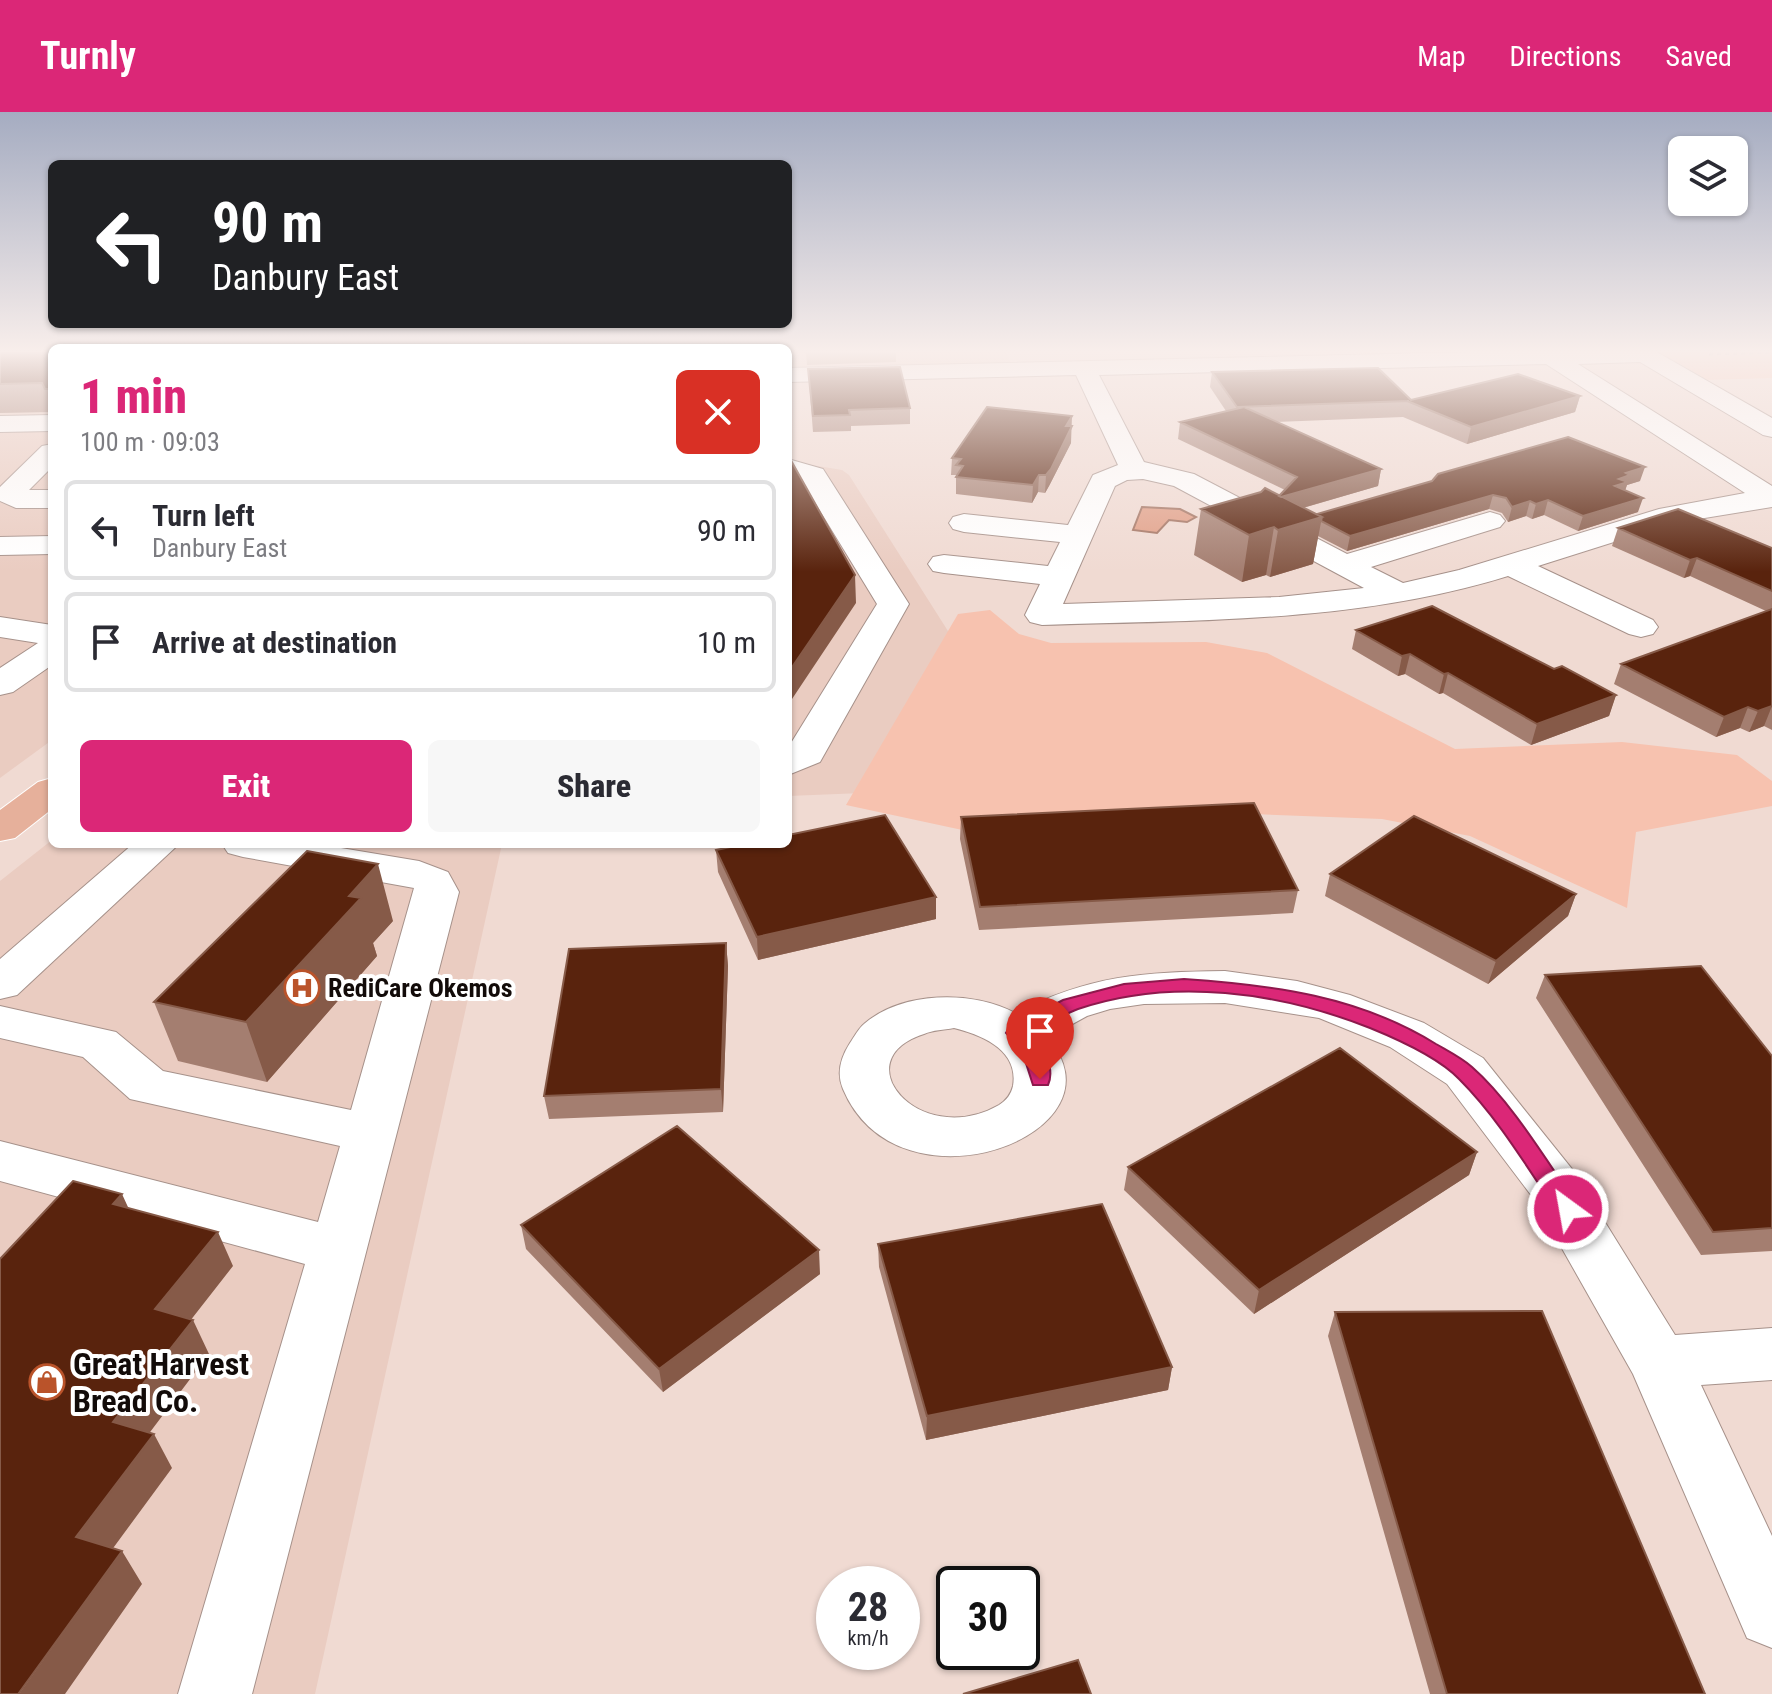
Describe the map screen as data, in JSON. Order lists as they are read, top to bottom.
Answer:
{
  "places": {
    "hospital": ["RediCare Okemos"],
    "shop": ["Great Harvest Bread Co."]
  },
  "page": {
    "header": "Turnly",
    "nav": ["Map", "Directions", "Saved"],
    "turn": ["90 m", "Danbury East"],
    "heading": ["1 min", "100 m · 09:03"],
    "list": [
      {
        "name": "Turn left",
        "note": "Danbury East",
        "value": "90 m"
      },
      {
        "name": "Arrive at destination",
        "value": "10 m"
      }
    ],
    "buttons": ["Exit", "Share"],
    "speed": "28 km/h",
    "limit": "30"
  }
}
